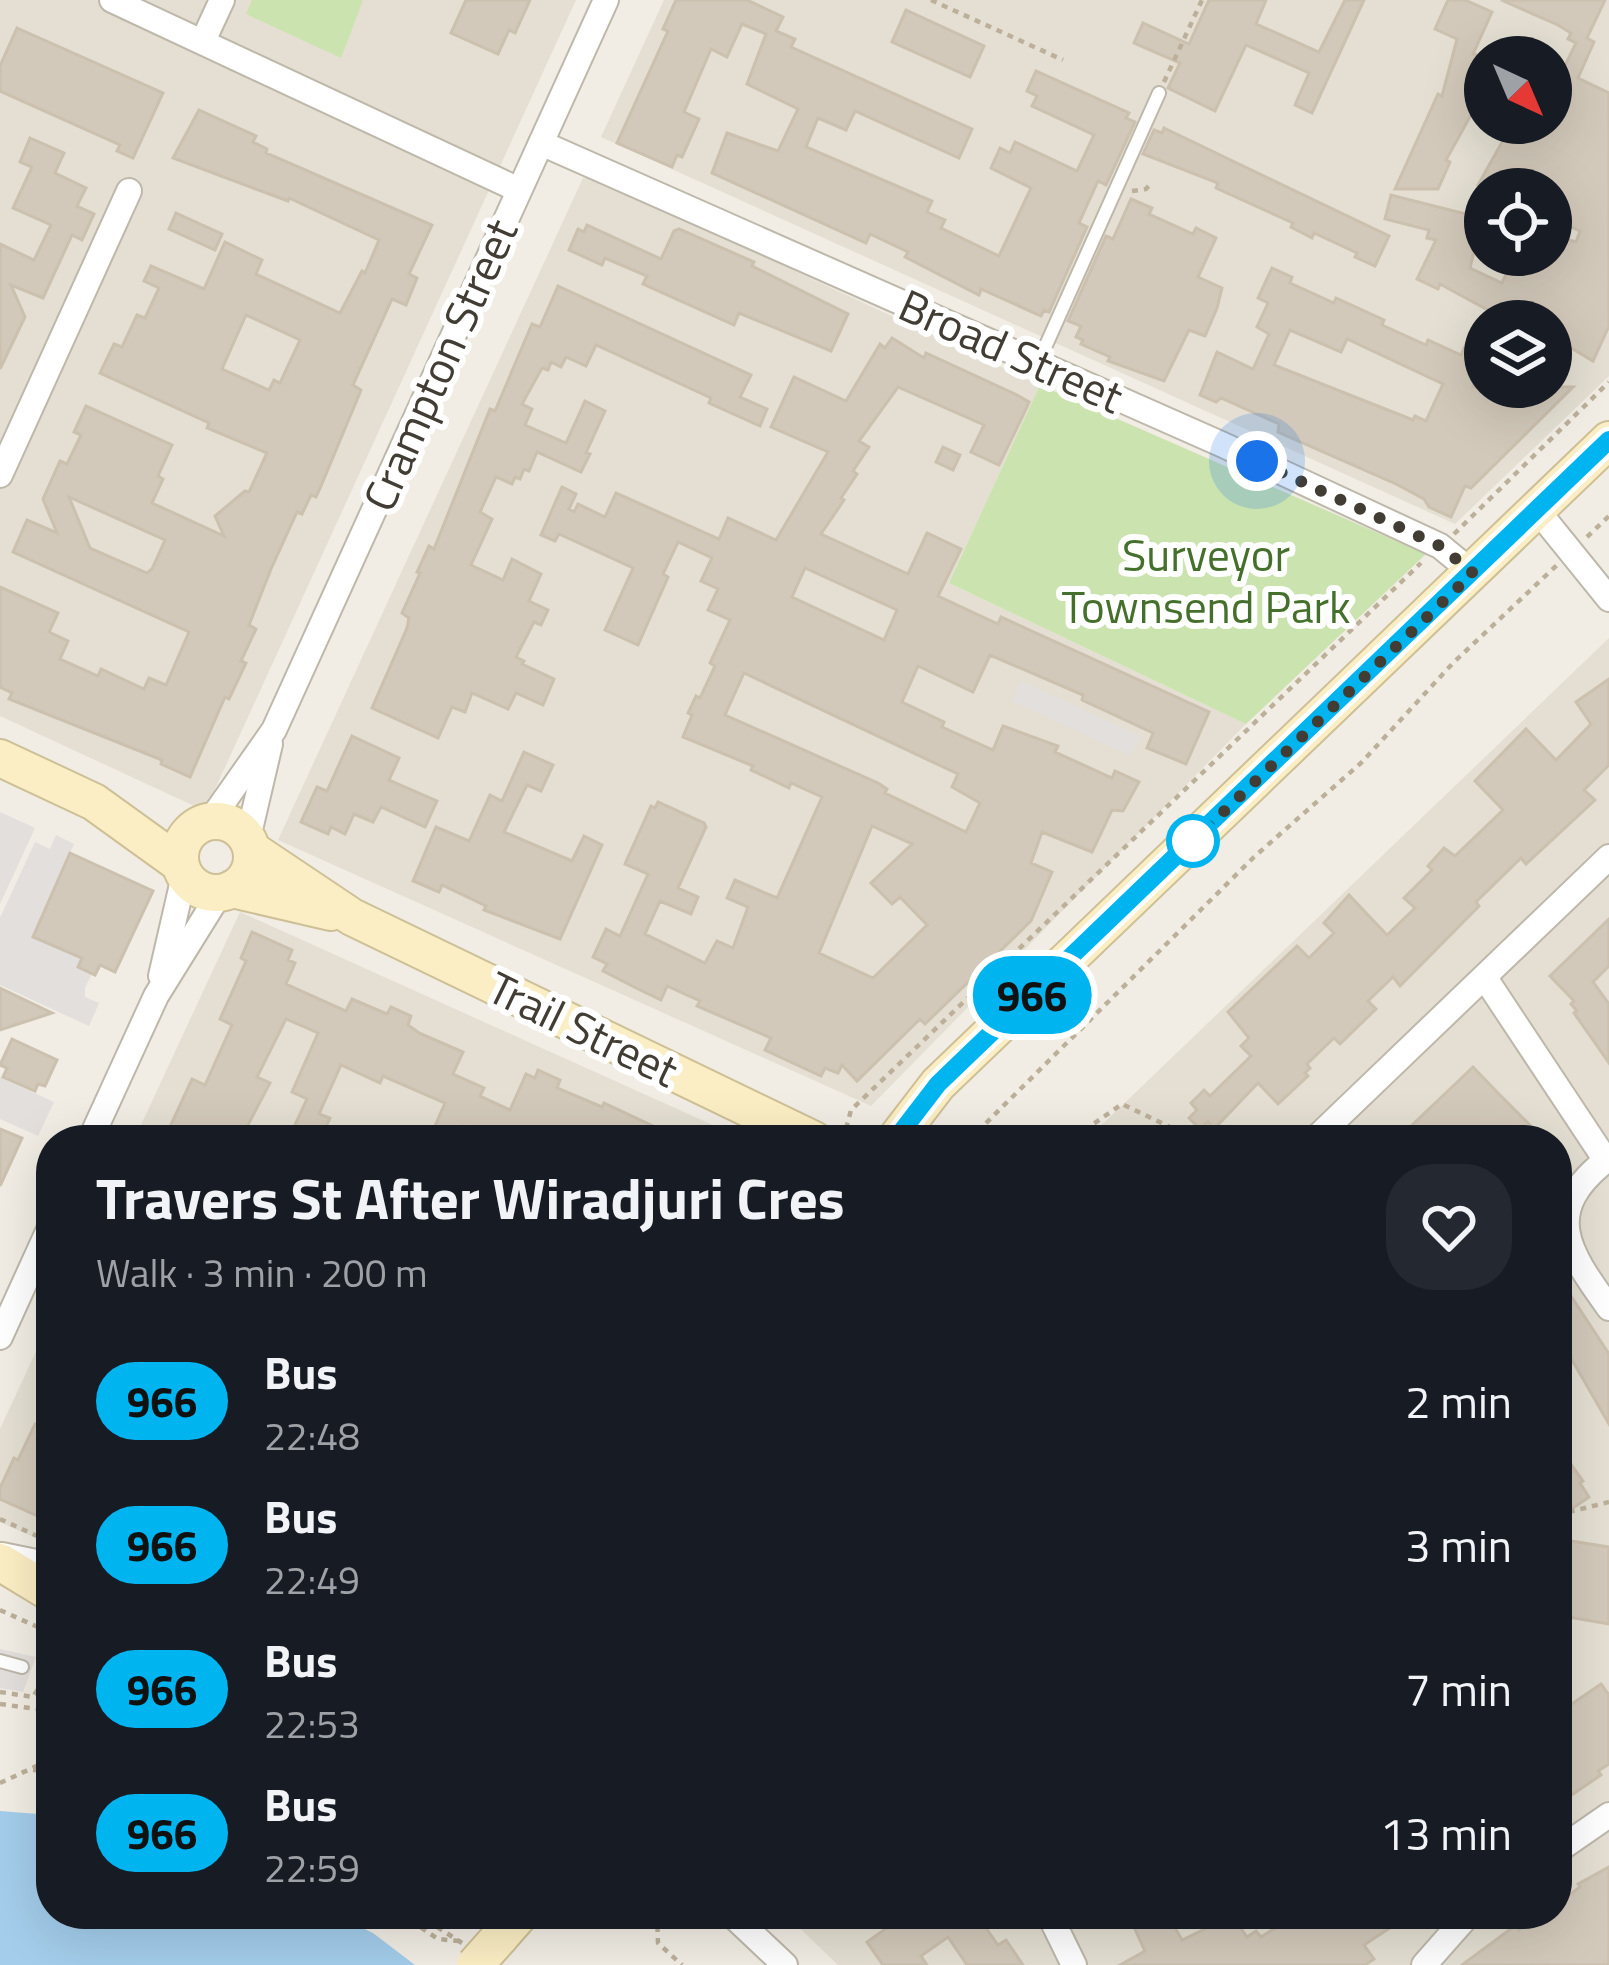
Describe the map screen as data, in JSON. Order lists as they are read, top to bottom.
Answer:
{
  "streets": {
    "street": ["Broad Street", "Crampton Street", "Trail Street"]
  },
  "crossings": [
    ["Broad Street", "Crampton Street"],
    ["Crampton Street", "Trail Street"]
  ],
  "parks": ["Surveyor Townsend Park"],
  "lines": ["bus line 966"],
  "north": "bottom right",
  "page": {
    "on_map": "966",
    "heading": ["Travers St After Wiradjuri Cres", "Walk · 3 min · 200 m"],
    "list": [
      {
        "mark": "966",
        "name": "Bus",
        "note": "22:48",
        "value": "2 min"
      },
      {
        "mark": "966",
        "name": "Bus",
        "note": "22:49",
        "value": "3 min"
      },
      {
        "mark": "966",
        "name": "Bus",
        "note": "22:53",
        "value": "7 min"
      },
      {
        "mark": "966",
        "name": "Bus",
        "note": "22:59",
        "value": "13 min"
      }
    ]
  }
}
